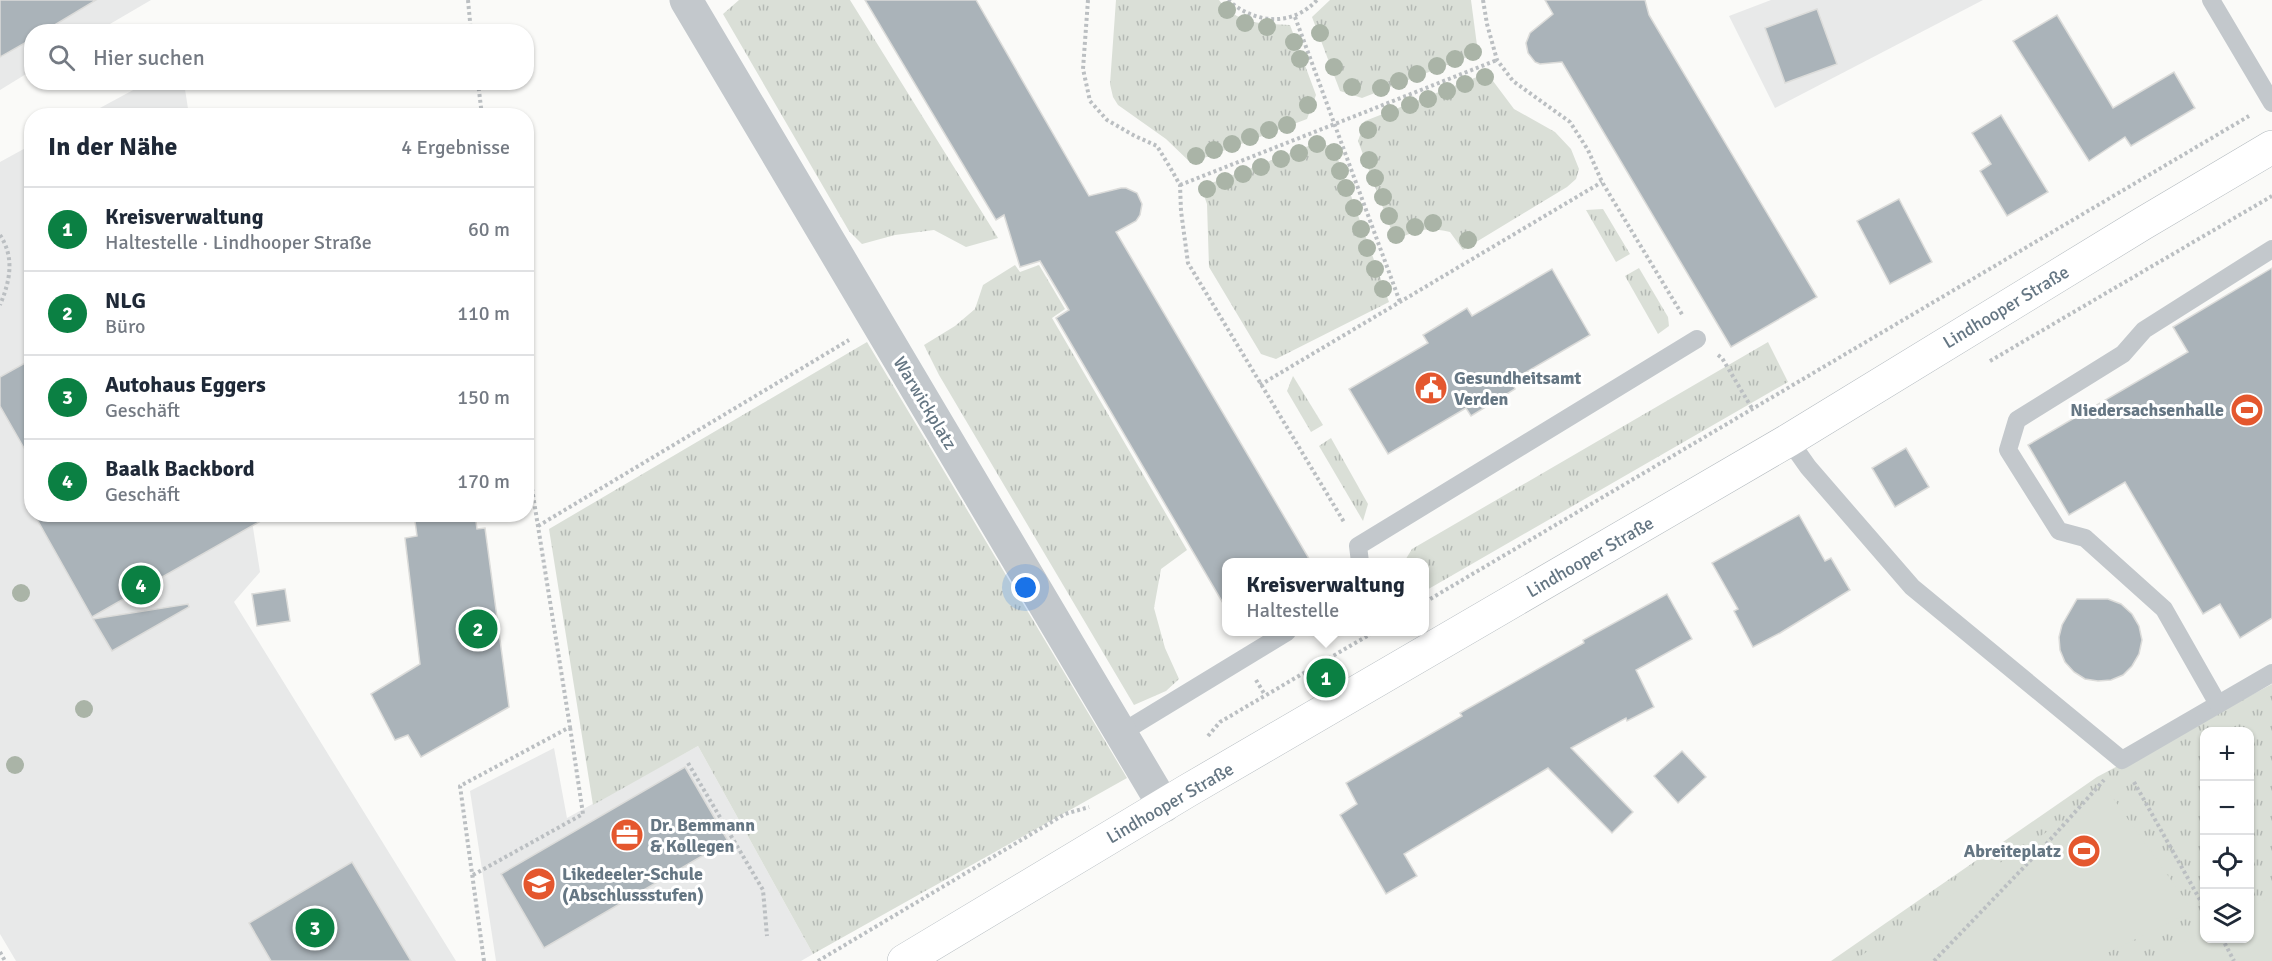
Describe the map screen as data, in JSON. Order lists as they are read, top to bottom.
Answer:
{
  "streets": {
    "main road": ["Lindhooper Straße"],
    "street": ["Warwickplatz"]
  },
  "crossings": [
    ["Lindhooper Straße", "Warwickplatz"]
  ],
  "places": {
    "public building": ["Gesundheitsamt Verden"],
    "sports": ["Niedersachsenhalle", "Abreiteplatz"],
    "office": ["Dr. Bemmann & Kollegen"],
    "school or university": ["Likedeeler-Schule (Abschlussstufen)"]
  },
  "page": {
    "search": "Hier suchen",
    "heading": ["In der Nähe", "4 Ergebnisse"],
    "list": [
      {
        "mark": "1",
        "name": "Kreisverwaltung",
        "note": "Haltestelle · Lindhooper Straße",
        "value": "60 m"
      },
      {
        "mark": "2",
        "name": "NLG",
        "note": "Büro",
        "value": "110 m"
      },
      {
        "mark": "3",
        "name": "Autohaus Eggers",
        "note": "Geschäft",
        "value": "150 m"
      },
      {
        "mark": "4",
        "name": "Baalk Backbord",
        "note": "Geschäft",
        "value": "170 m"
      }
    ],
    "popup": ["Kreisverwaltung", "Haltestelle"],
    "pins": [
      "4",
      "2",
      "1",
      "3"
    ],
    "map_buttons": ["+", "−"]
  }
}
